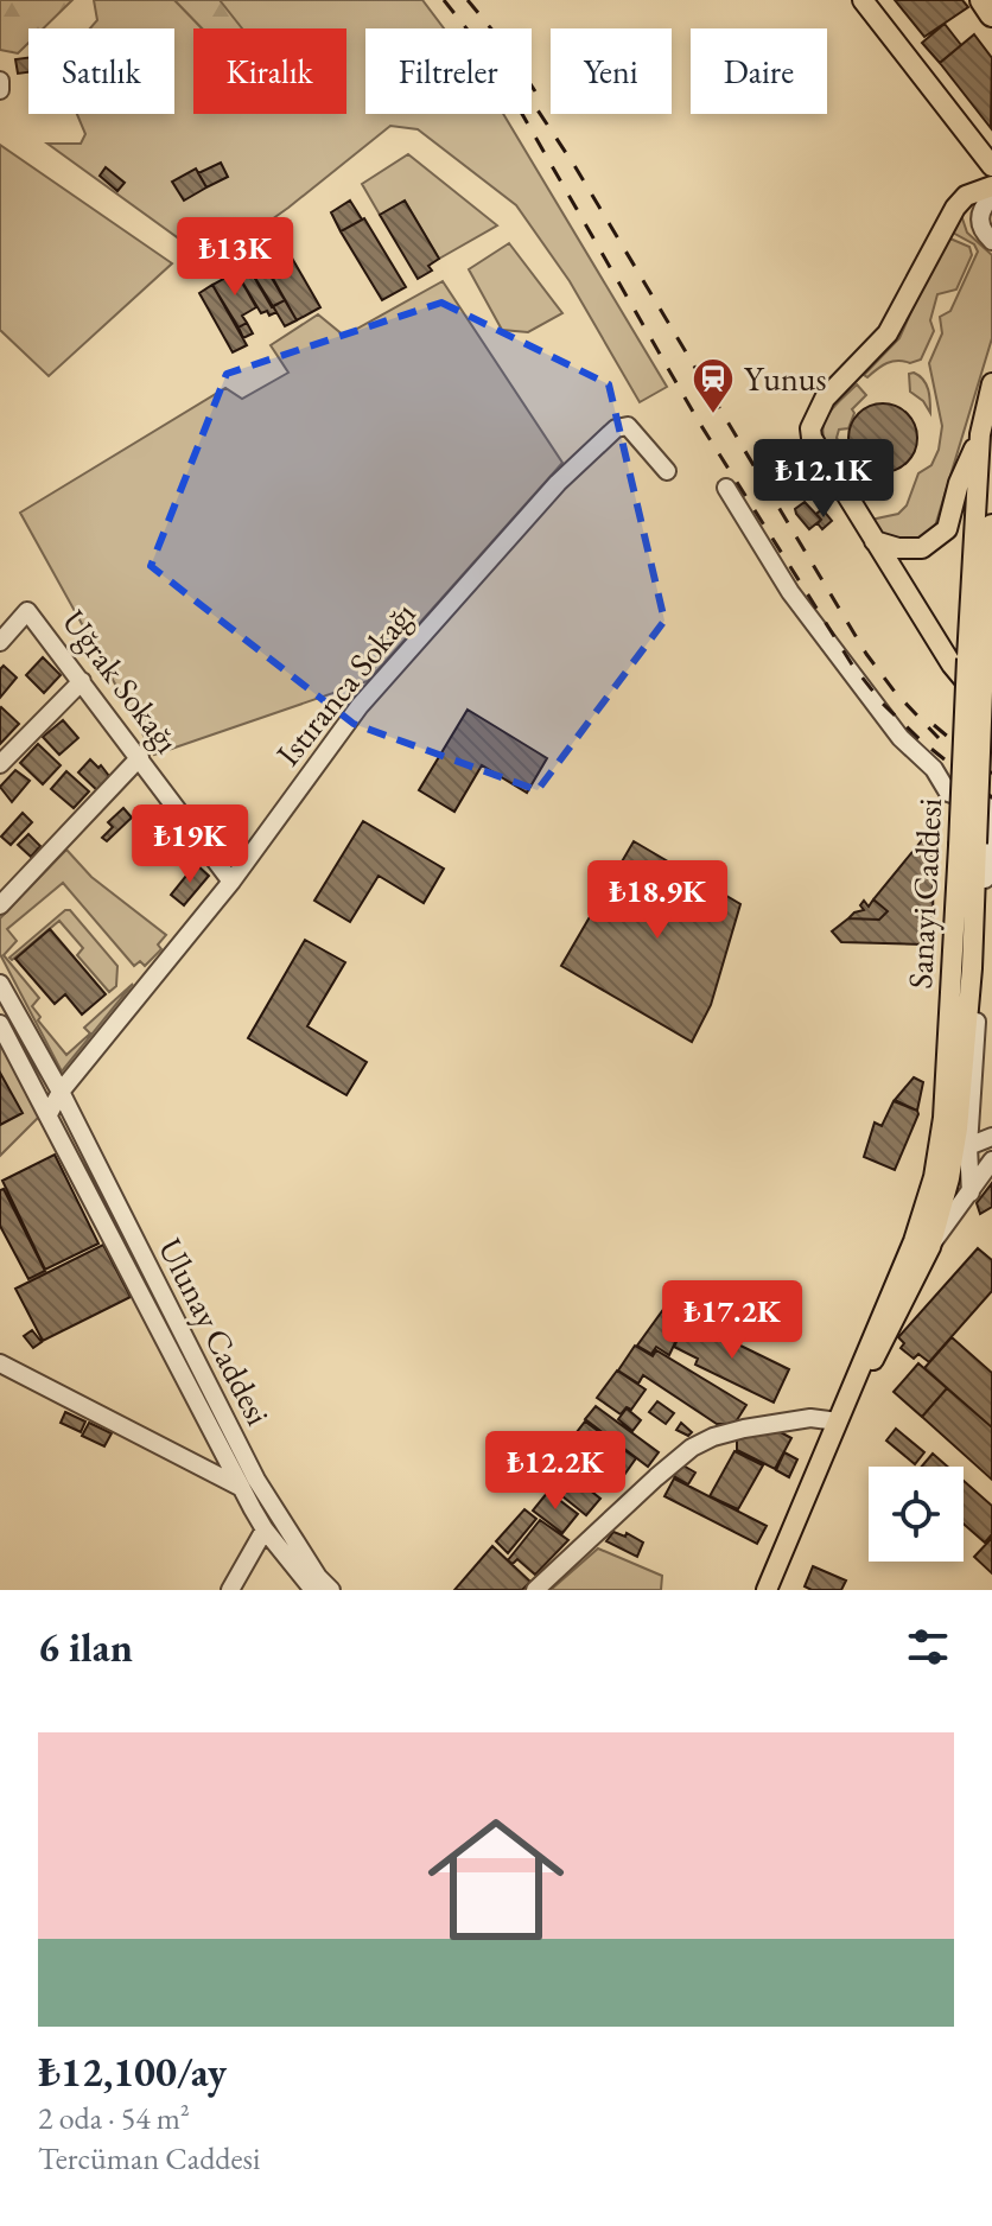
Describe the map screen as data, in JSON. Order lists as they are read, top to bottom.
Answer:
{
  "streets": {
    "main road": ["Sanayi Caddesi"],
    "street": ["Uğrak Sokağı", "Istıranca Sokağı", "Ulunay Caddesi"]
  },
  "crossings": [
    ["Uğrak Sokağı", "Istıranca Sokağı"],
    ["Istıranca Sokağı", "Ulunay Caddesi"]
  ],
  "places": {
    "station": ["Yunus"]
  },
  "page": {
    "chip": [
      "Satılık",
      "Kiralık",
      "Filtreler",
      "Yeni",
      "Daire"
    ],
    "price": [
      "₺13K",
      "₺12.1K",
      "₺19K",
      "₺18.9K",
      "₺17.2K",
      "₺12.2K"
    ],
    "heading": "6 ilan",
    "list": [
      {
        "name": "₺12,100/ay",
        "note": "2 oda · 54 m² · Tercüman Caddesi"
      }
    ]
  }
}
